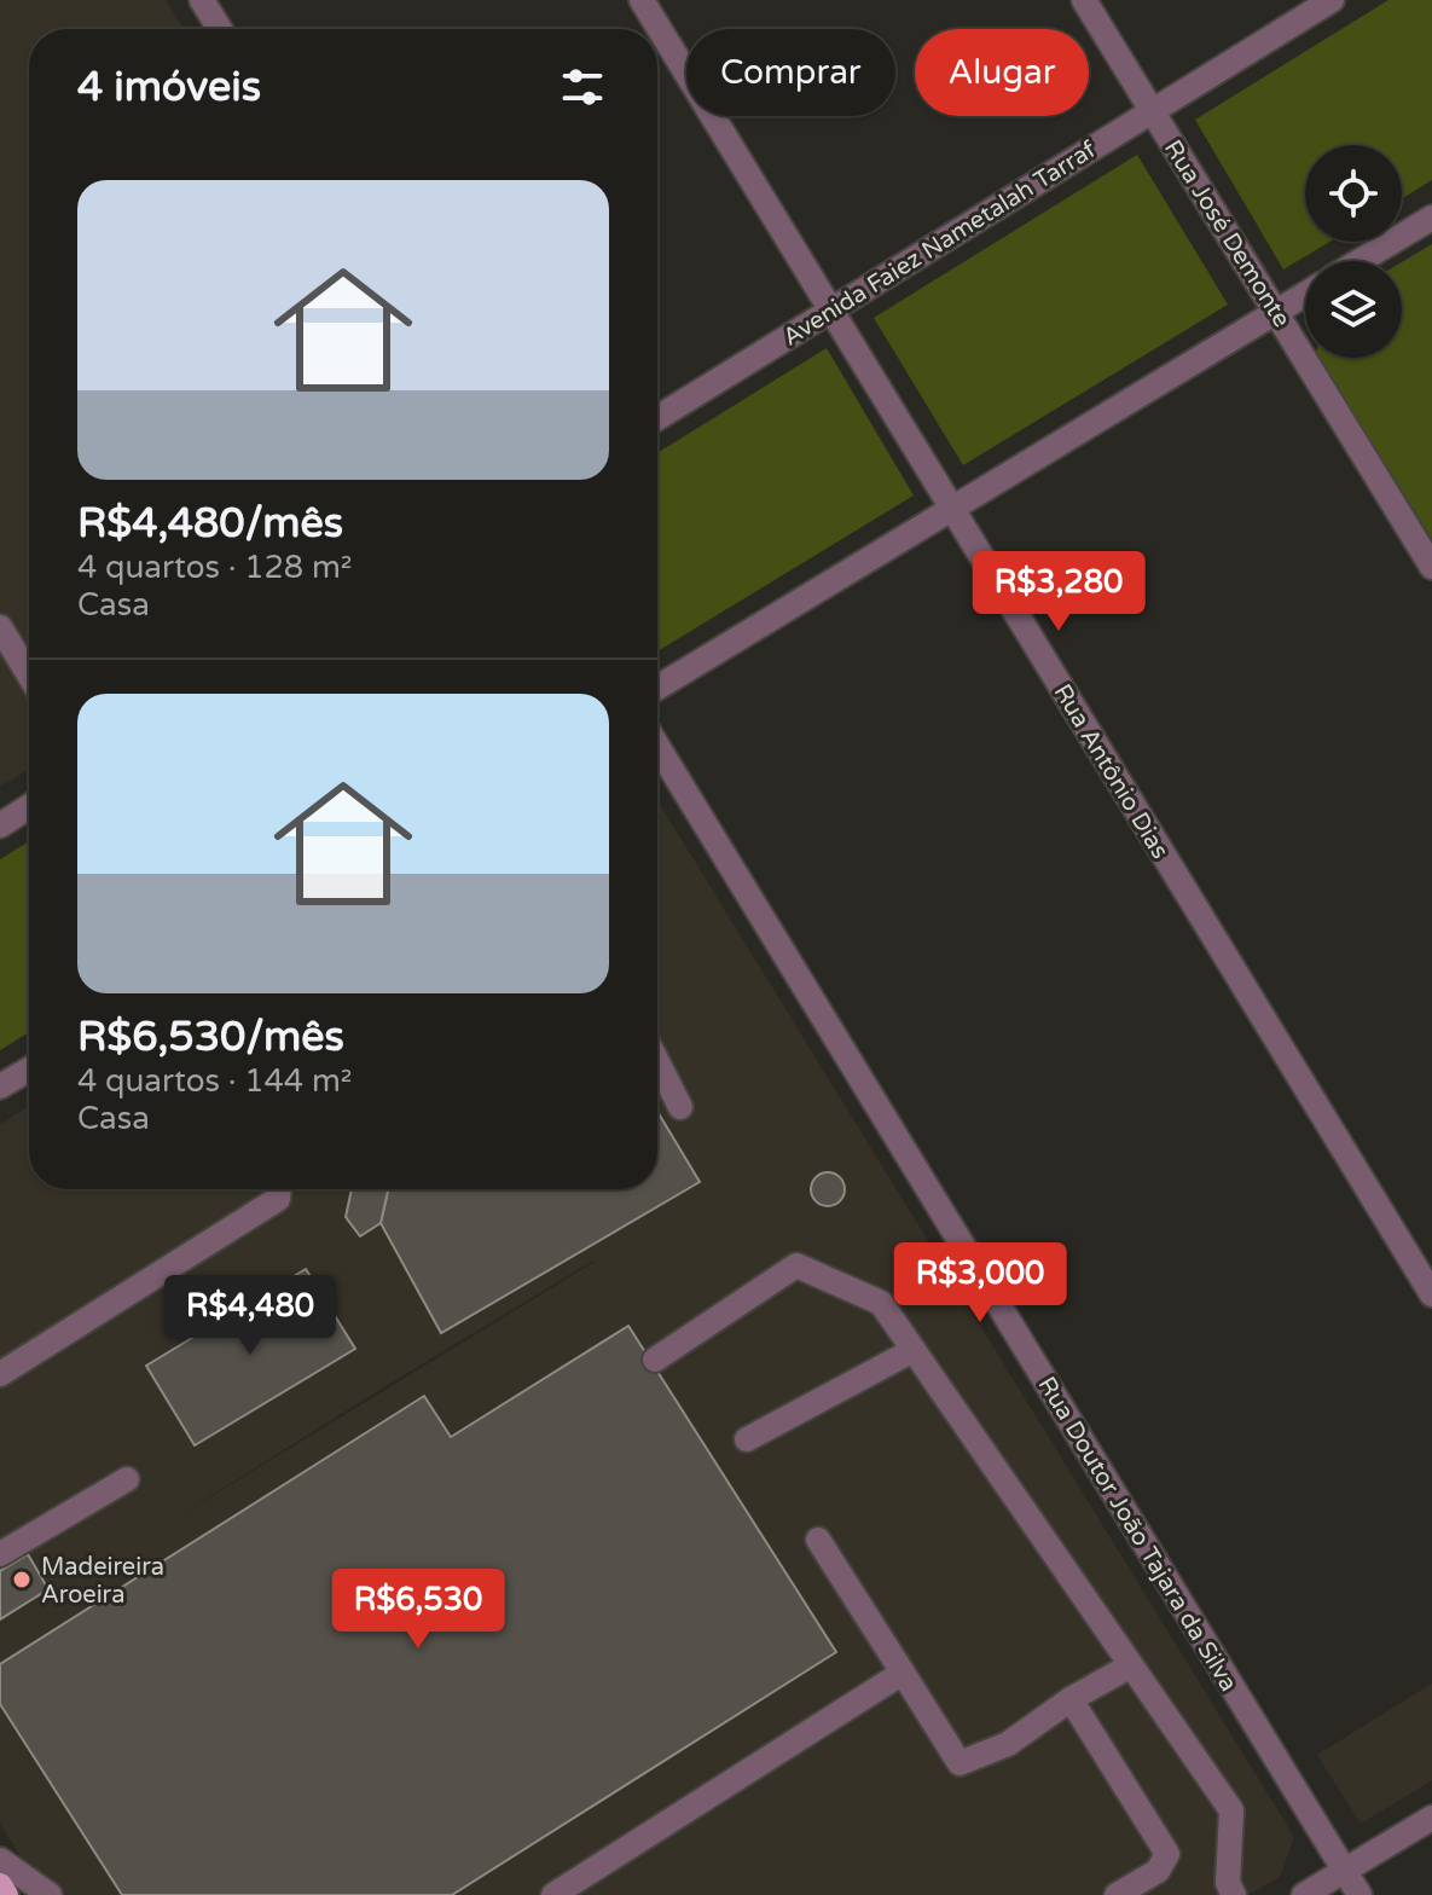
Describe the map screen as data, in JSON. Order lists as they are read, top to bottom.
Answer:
{
  "streets": {
    "street": [
      "Rua José Demonte",
      "Avenida Faiez Nametalah Tarraf",
      "Rua Antônio Dias",
      "Rua Doutor João Tajara da Silva"
    ]
  },
  "crossings": [
    ["Rua José Demonte", "Avenida Faiez Nametalah Tarraf"],
    ["Avenida Faiez Nametalah Tarraf", "Rua Antônio Dias"]
  ],
  "places": ["Madeireira Aroeira"],
  "page": {
    "chip": ["Comprar", "Alugar"],
    "heading": "4 imóveis",
    "list": [
      {
        "name": "R$4,480/mês",
        "note": "4 quartos · 128 m² · Casa"
      },
      {
        "name": "R$6,530/mês",
        "note": "4 quartos · 144 m² · Casa"
      }
    ],
    "price": [
      "R$3,280",
      "R$3,000",
      "R$4,480",
      "R$6,530"
    ]
  }
}
